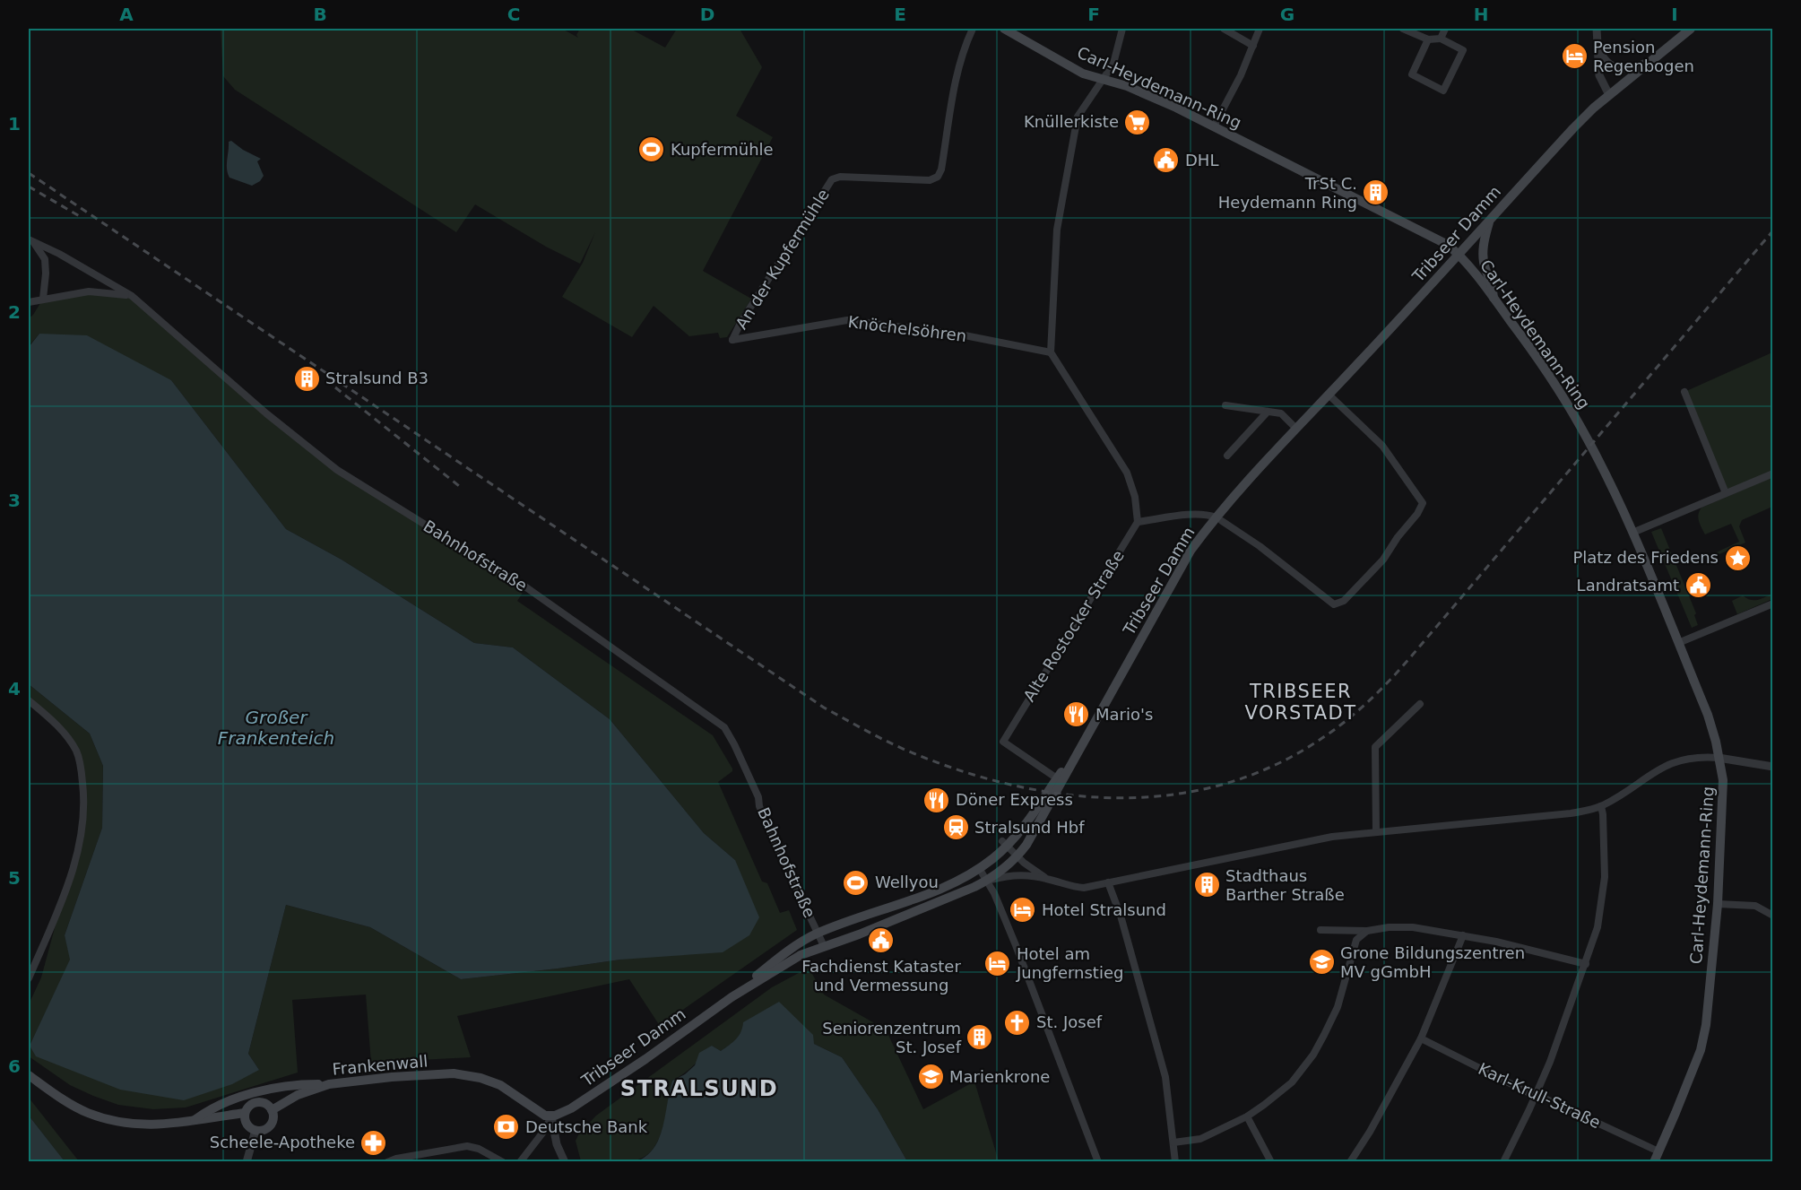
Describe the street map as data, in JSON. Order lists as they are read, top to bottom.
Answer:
{
  "streets": {
    "main road": ["Carl-Heydemann-Ring", "Tribseer Damm", "Frankenwall"],
    "street": [
      "An der Kupfermühle",
      "Knöchelsöhren",
      "Bahnhofstraße",
      "Alte Rostocker Straße",
      "Karl-Krull-Straße"
    ]
  },
  "crossings": [
    ["Carl-Heydemann-Ring", "Tribseer Damm"],
    ["Carl-Heydemann-Ring", "Karl-Krull-Straße"],
    ["Tribseer Damm", "Bahnhofstraße"],
    ["Tribseer Damm", "Alte Rostocker Straße"],
    ["Tribseer Damm", "Frankenwall"],
    ["An der Kupfermühle", "Knöchelsöhren"]
  ],
  "districts": ["TRIBSEER VORSTADT", "STRALSUND"],
  "water": ["Großer Frankenteich"],
  "places": {
    "hotel": ["Pension Regenbogen", "Hotel Stralsund", "Hotel am Jungfernstieg"],
    "supermarket": ["Knüllerkiste"],
    "sports": ["Kupfermühle", "Wellyou"],
    "public building": ["DHL", "Landratsamt", "Fachdienst Kataster und Vermessung"],
    "building": [
      "TrSt C. Heydemann Ring",
      "Stralsund B3",
      "Stadthaus Barther Straße",
      "Seniorenzentrum St. Josef"
    ],
    "place": ["Platz des Friedens"],
    "restaurant": ["Mario's", "Döner Express"],
    "station": ["Stralsund Hbf"],
    "school or university": ["Grone Bildungszentren MV gGmbH", "Marienkrone"],
    "church": ["St. Josef"],
    "bank": ["Deutsche Bank"],
    "pharmacy": ["Scheele-Apotheke"]
  },
  "grid": {
    "columns": [
      "A",
      "B",
      "C",
      "D",
      "E",
      "F",
      "G",
      "H",
      "I"
    ],
    "rows": [
      "1",
      "2",
      "3",
      "4",
      "5",
      "6"
    ]
  }
}
